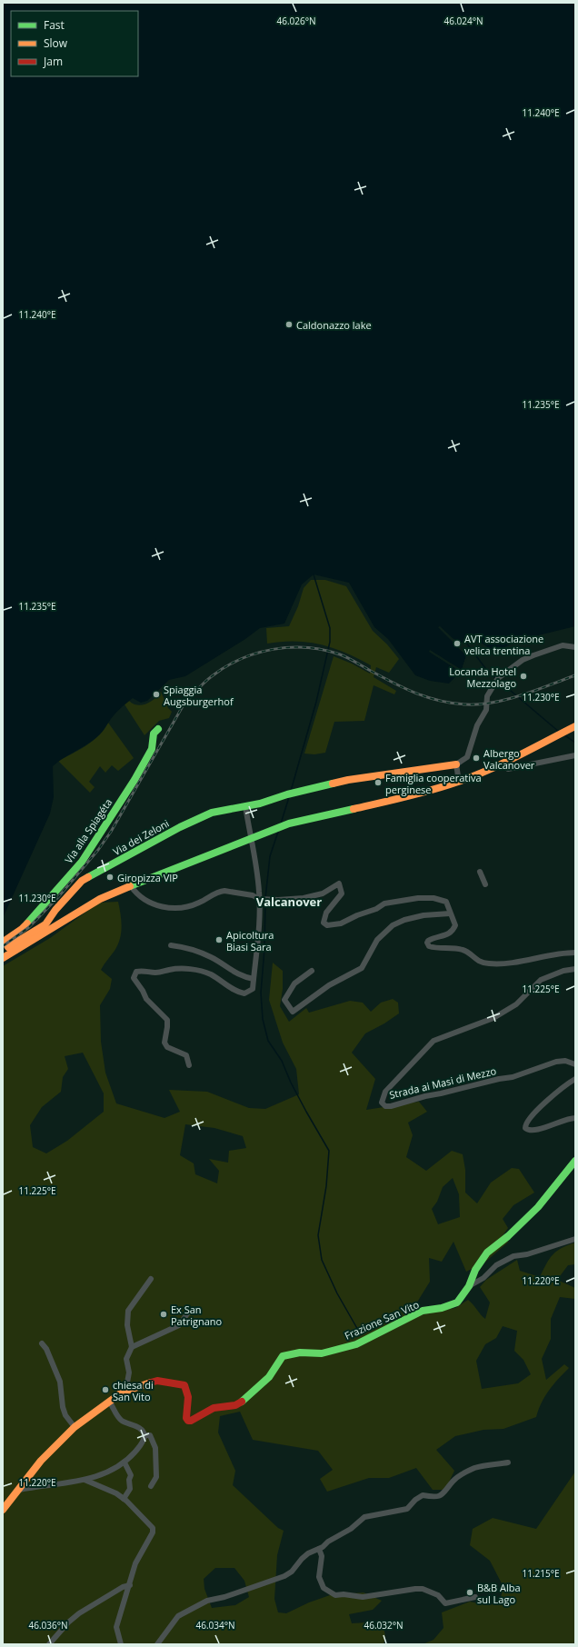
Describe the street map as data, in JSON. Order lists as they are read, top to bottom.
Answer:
{
  "streets": {
    "street": [
      "Via alla Spiagéta",
      "Via dei Zeloni",
      "Strada ai Masi di Mezzo",
      "Frazione San Vito"
    ]
  },
  "crossings": [
    ["Via alla Spiagéta", "Via dei Zeloni"]
  ],
  "districts": ["Valcanover"],
  "places": [
    "Caldonazzo lake",
    "AVT associazione velica trentina",
    "Locanda Hotel Mezzolago",
    "Spiaggia Augsburgerhof",
    "Albergo Valcanover",
    "Famiglia cooperativa perginese",
    "Giropizza VIP",
    "Apicoltura Biasi Sara",
    "Ex San Patrignano",
    "chiesa di San Vito",
    "B&B Alba sul Lago"
  ],
  "legend": ["Fast", "Slow", "Jam"],
  "coordinates": [
    "46.024°N",
    "46.026°N",
    "11.240°E",
    "11.235°E",
    "11.230°E",
    "11.225°E",
    "11.220°E",
    "11.215°E",
    "46.036°N",
    "46.034°N",
    "46.032°N"
  ]
}
